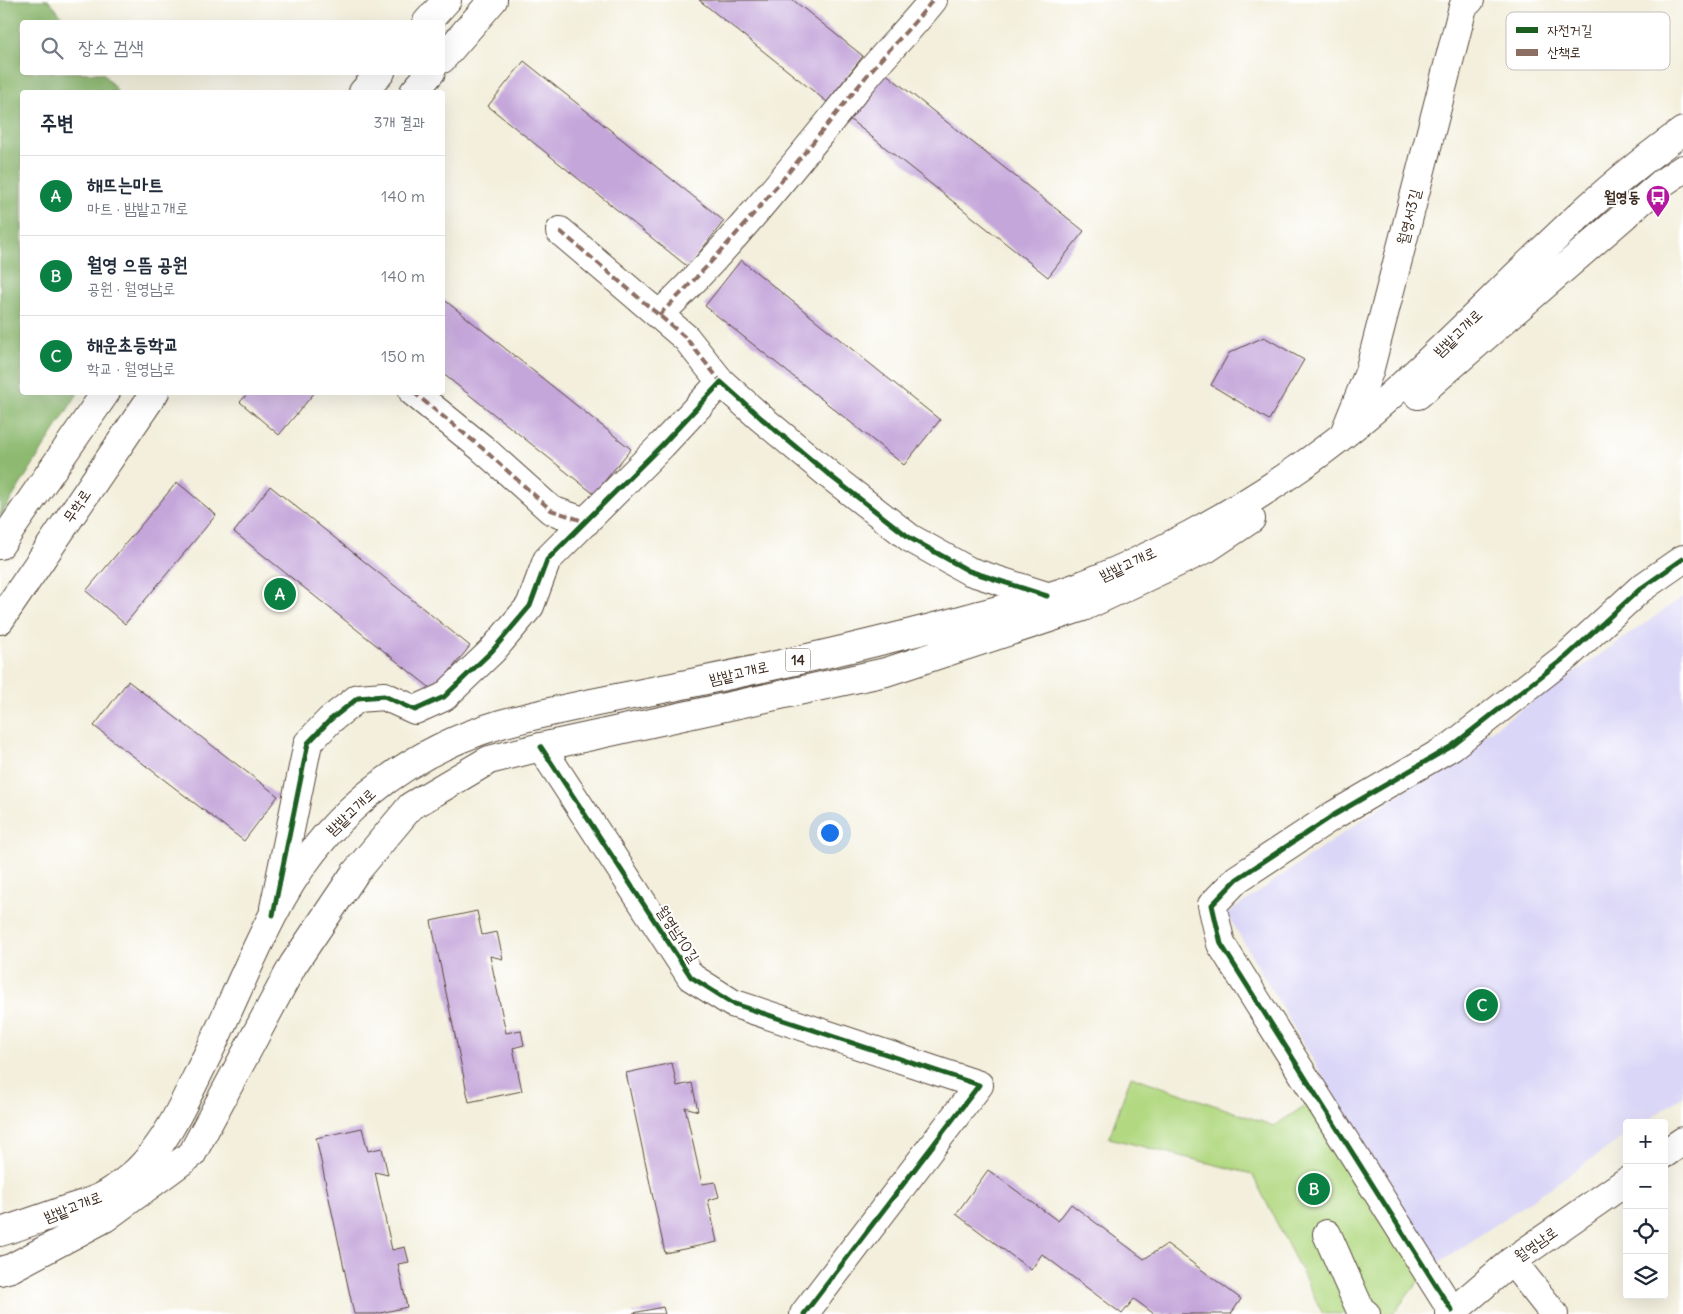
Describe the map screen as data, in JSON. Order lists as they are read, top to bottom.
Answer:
{
  "streets": {
    "main road": [
      "월영서3길",
      "밤밭고개로",
      "무학로",
      "14",
      "월영남10길",
      "월영남로"
    ]
  },
  "crossings": [
    ["월영서3길", "밤밭고개로"],
    ["밤밭고개로", "월영남10길"]
  ],
  "places": {
    "bus stop": ["월영동"]
  },
  "legend": ["자전거길", "산책로"],
  "page": {
    "search": "장소 검색",
    "heading": ["주변", "3개 결과"],
    "list": [
      {
        "mark": "A",
        "name": "해뜨는마트",
        "note": "마트 · 밤밭고개로",
        "value": "140 m"
      },
      {
        "mark": "B",
        "name": "월영 으뜸 공원",
        "note": "공원 · 월영남로",
        "value": "140 m"
      },
      {
        "mark": "C",
        "name": "해운초등학교",
        "note": "학교 · 월영남로",
        "value": "150 m"
      }
    ],
    "pins": ["A", "C", "B"],
    "map_buttons": ["+", "−"]
  }
}
